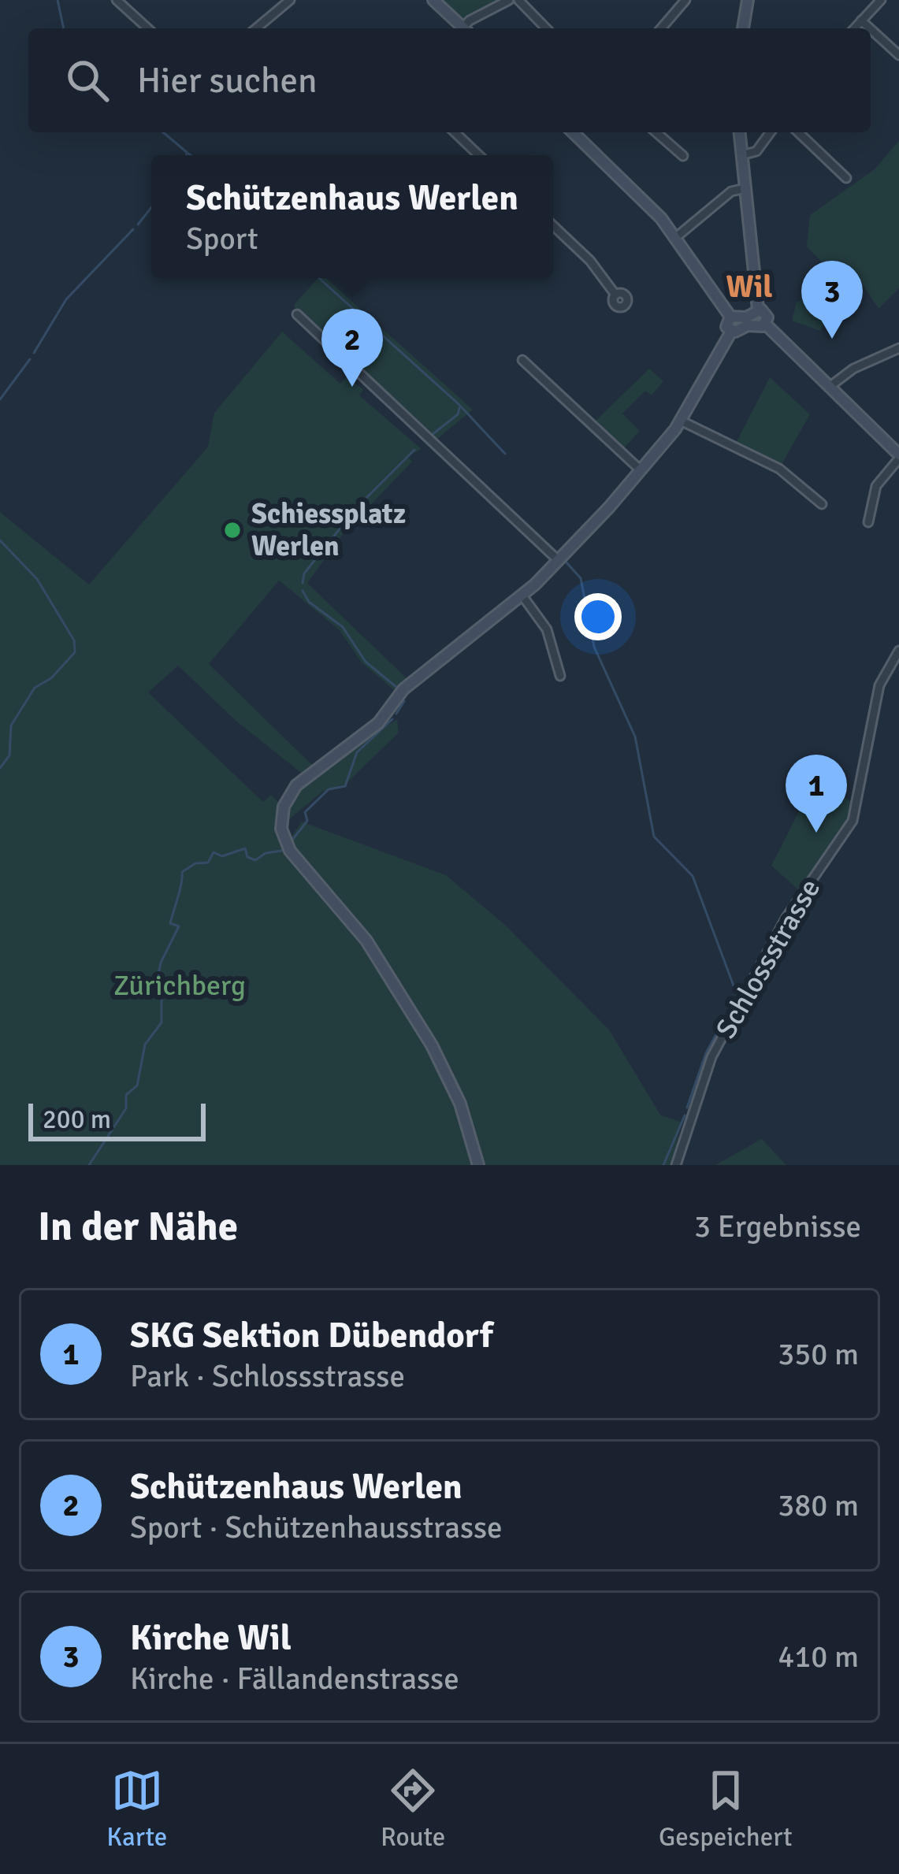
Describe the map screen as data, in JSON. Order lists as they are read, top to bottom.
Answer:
{
  "streets": {
    "street": ["Schlossstrasse"]
  },
  "districts": ["Wil"],
  "parks": ["Zürichberg"],
  "places": ["Schiessplatz Werlen"],
  "scale_bar": "200 m",
  "page": {
    "search": "Hier suchen",
    "popup": ["Schützenhaus Werlen", "Sport"],
    "pins": ["3", "2", "1"],
    "scale": "200 m",
    "heading": ["In der Nähe", "3 Ergebnisse"],
    "list": [
      {
        "mark": "1",
        "name": "SKG Sektion Dübendorf",
        "note": "Park · Schlossstrasse",
        "value": "350 m"
      },
      {
        "mark": "2",
        "name": "Schützenhaus Werlen",
        "note": "Sport · Schützenhausstrasse",
        "value": "380 m"
      },
      {
        "mark": "3",
        "name": "Kirche Wil",
        "note": "Kirche · Fällandenstrasse",
        "value": "410 m"
      }
    ],
    "nav": ["Karte", "Route", "Gespeichert"]
  }
}
